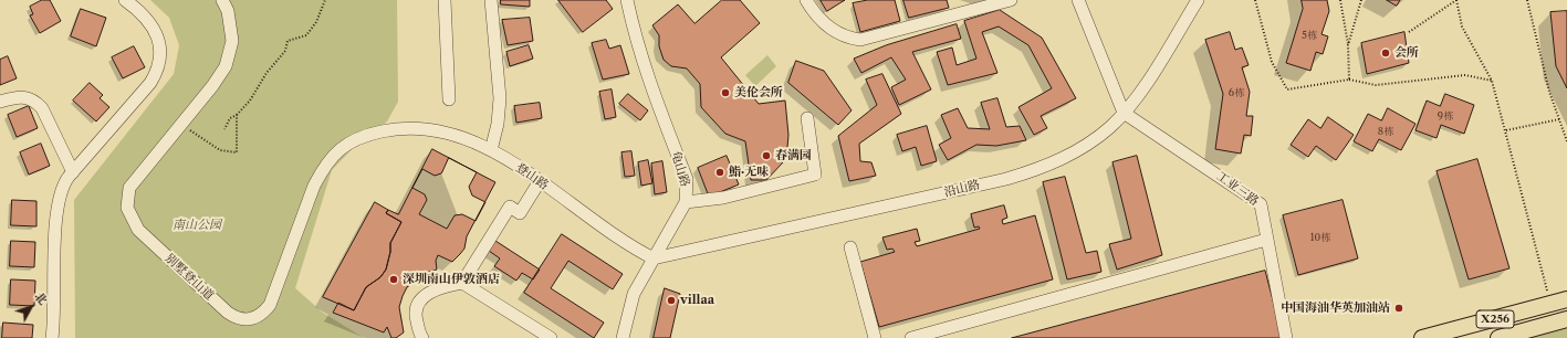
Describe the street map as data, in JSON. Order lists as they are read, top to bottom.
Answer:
{
  "streets": {
    "main road": ["X256"],
    "street": [
      "龟山路",
      "登山路",
      "沿山路",
      "工业三路",
      "别墅登山道"
    ]
  },
  "crossings": [
    ["龟山路", "登山路"],
    ["龟山路", "沿山路"],
    ["登山路", "沿山路"],
    ["登山路", "别墅登山道"],
    ["沿山路", "工业三路"]
  ],
  "parks": ["南山公园"],
  "places": [
    "会所",
    "美伦会所",
    "春满园",
    "鮨·无味",
    "深圳南山伊敦酒店",
    "villaa",
    "中国海油华英加油站"
  ],
  "house_numbers": [
    "5栋",
    "6栋",
    "9栋",
    "8栋",
    "10栋"
  ],
  "north": "top right"
}
